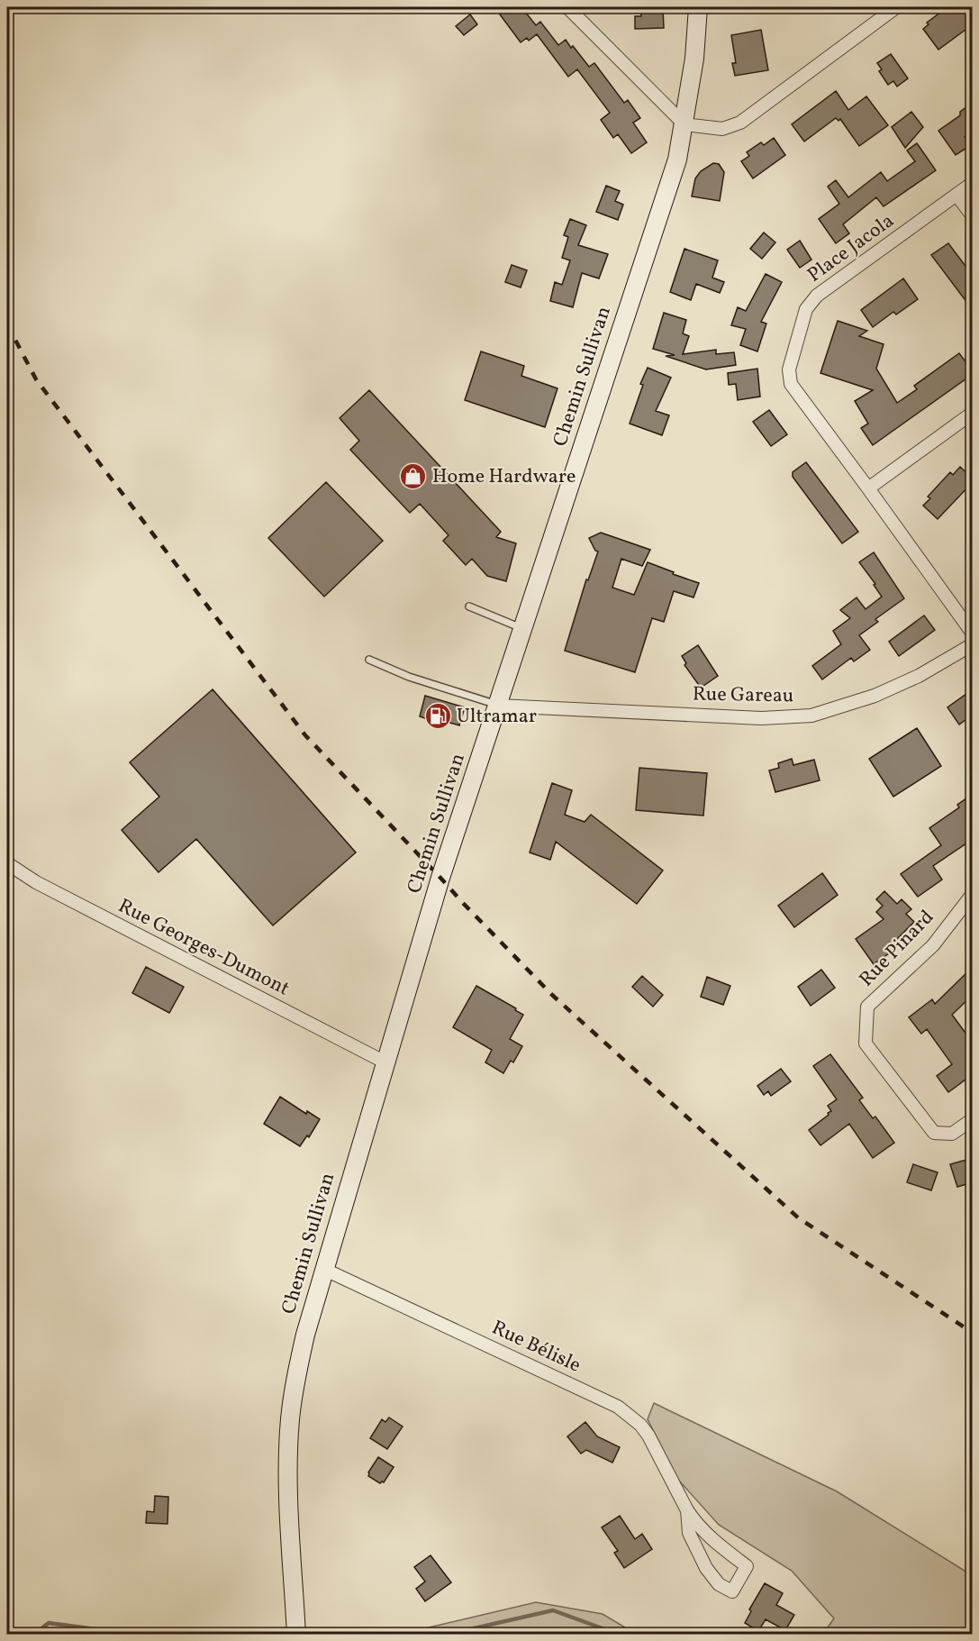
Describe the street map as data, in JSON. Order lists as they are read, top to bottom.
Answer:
{
  "streets": {
    "main road": ["Chemin Sullivan"],
    "street": [
      "Place Jacola",
      "Rue Gareau",
      "Rue Georges-Dumont",
      "Rue Pinard",
      "Rue Bélisle"
    ]
  },
  "crossings": [
    ["Chemin Sullivan", "Rue Gareau"],
    ["Chemin Sullivan", "Rue Georges-Dumont"],
    ["Chemin Sullivan", "Rue Bélisle"]
  ],
  "places": {
    "shop": ["Home Hardware"],
    "fuel station": ["Ultramar"]
  }
}
